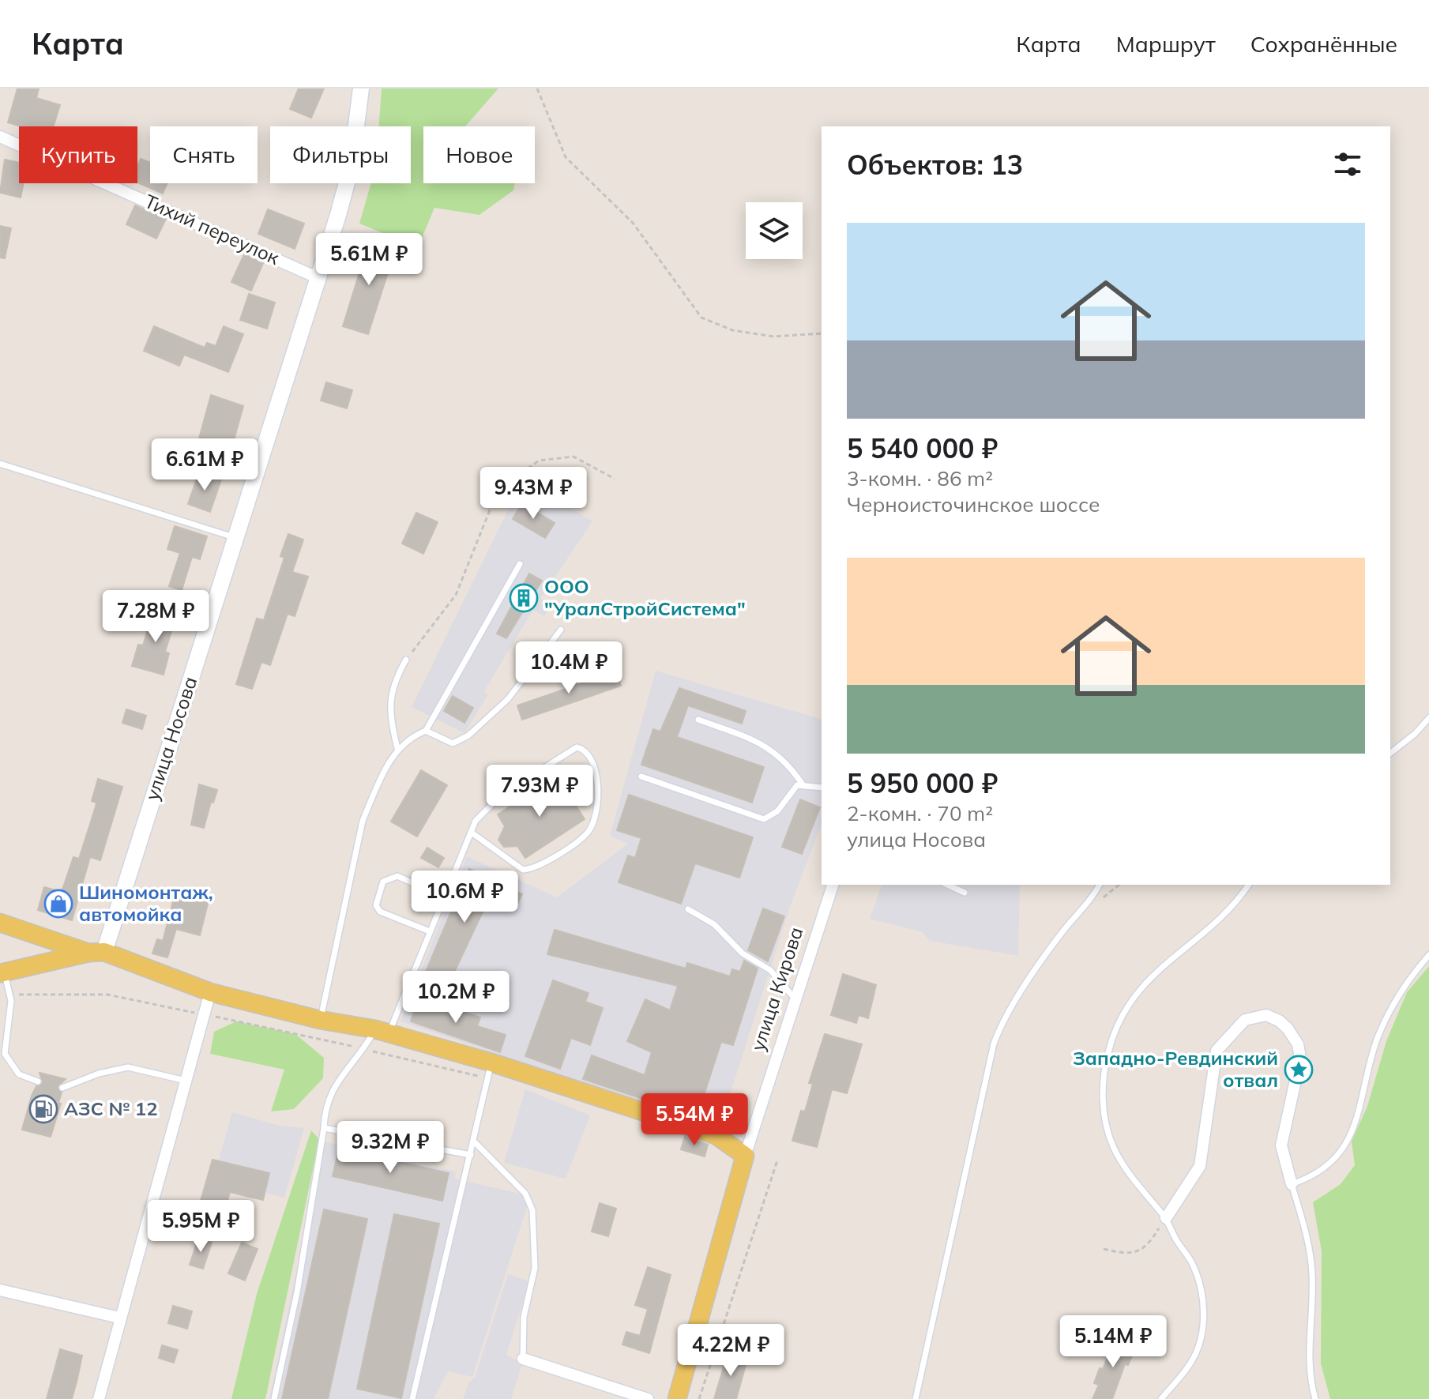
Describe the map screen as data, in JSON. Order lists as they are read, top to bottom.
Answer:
{
  "streets": {
    "main road": ["улица Кирова"],
    "street": ["Тихий переулок", "улица Носова"]
  },
  "crossings": [
    ["Тихий переулок", "улица Носова"]
  ],
  "places": {
    "building": ["ООО \"УралСтройСистема\""],
    "shop": ["Шиномонтаж, автомойка"],
    "place": ["Западно-Ревдинский отвал"],
    "fuel station": ["АЗС № 12"]
  },
  "page": {
    "header": "Карта",
    "nav": ["Карта", "Маршрут", "Сохранённые"],
    "chip": [
      "Купить",
      "Снять",
      "Фильтры",
      "Новое"
    ],
    "heading": "Объектов: 13",
    "list": [
      {
        "name": "5 540 000 ₽",
        "note": "3-комн. · 86 m² · Черноисточинское шоссе"
      },
      {
        "name": "5 950 000 ₽",
        "note": "2-комн. · 70 m² · улица Носова"
      }
    ],
    "price": [
      "5.61M ₽",
      "6.61M ₽",
      "9.43M ₽",
      "7.28M ₽",
      "10.4M ₽",
      "7.93M ₽",
      "10.6M ₽",
      "10.2M ₽",
      "5.54M ₽",
      "9.32M ₽",
      "5.95M ₽",
      "5.14M ₽",
      "4.22M ₽"
    ]
  }
}
